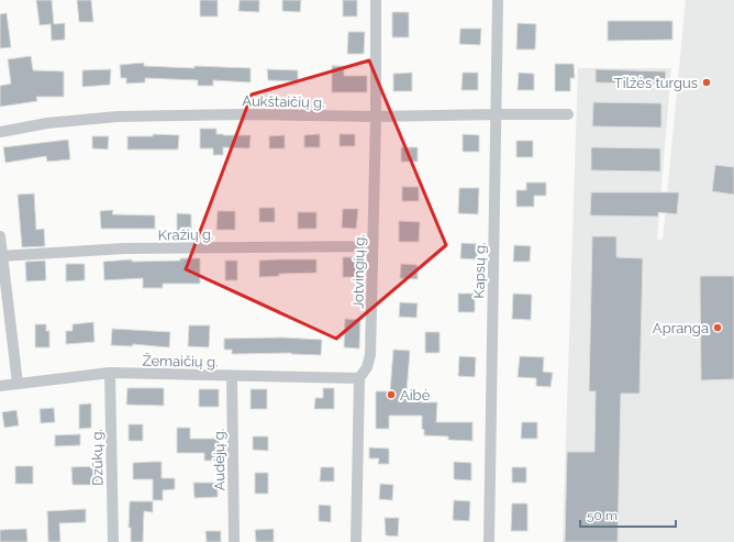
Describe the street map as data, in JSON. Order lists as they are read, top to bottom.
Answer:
{
  "streets": {
    "street": [
      "Aukštaičių g.",
      "Kražių g.",
      "Kapsų g.",
      "Jotvingių g.",
      "Žemaičių g.",
      "Dzūkų g.",
      "Audėjų g."
    ]
  },
  "crossings": [
    ["Aukštaičių g.", "Kapsų g."],
    ["Aukštaičių g.", "Jotvingių g."],
    ["Kražių g.", "Jotvingių g."],
    ["Jotvingių g.", "Žemaičių g."],
    ["Žemaičių g.", "Dzūkų g."],
    ["Žemaičių g.", "Audėjų g."]
  ],
  "places": ["Tilžės turgus", "Apranga", "Aibė"],
  "scale_bar": "50 m"
}
